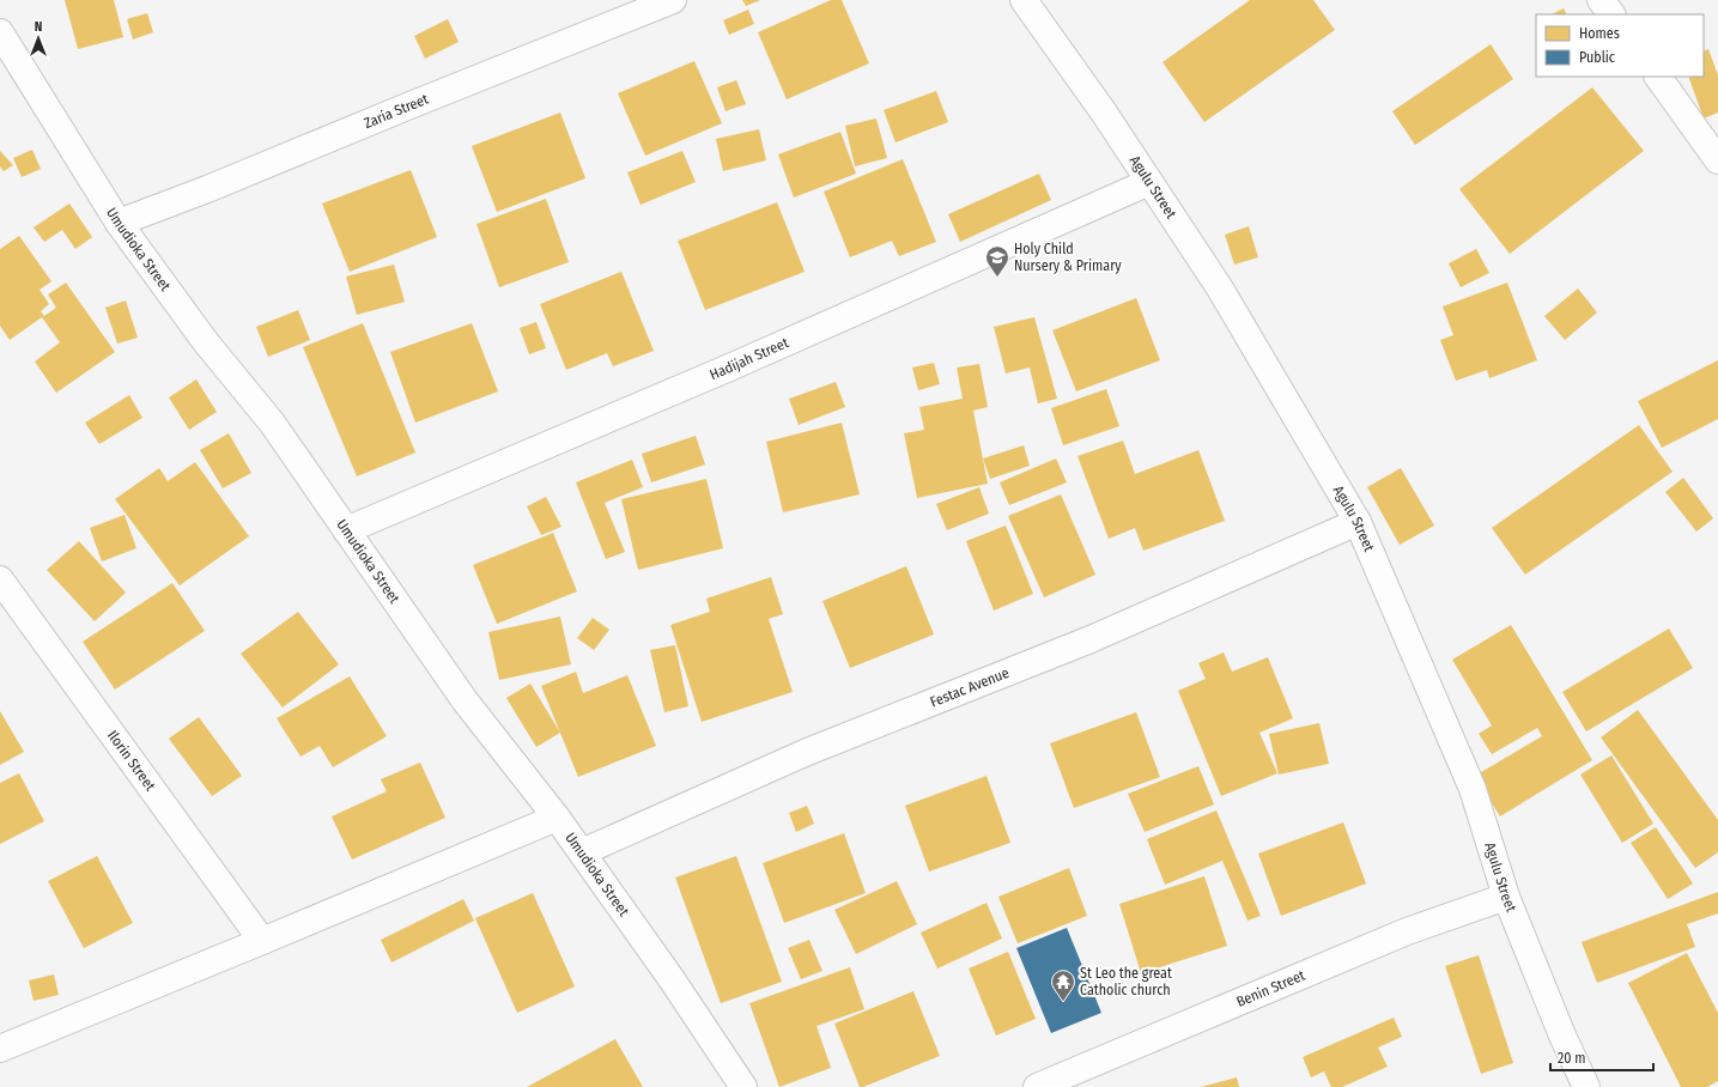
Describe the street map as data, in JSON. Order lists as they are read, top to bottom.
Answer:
{
  "streets": {
    "street": [
      "Zaria Street",
      "Agulu Street",
      "Umudioka Street",
      "Hadijah Street",
      "Festac Avenue",
      "Ilorin Street",
      "Benin Street"
    ]
  },
  "crossings": [
    ["Zaria Street", "Umudioka Street"],
    ["Agulu Street", "Hadijah Street"],
    ["Agulu Street", "Festac Avenue"],
    ["Agulu Street", "Benin Street"],
    ["Umudioka Street", "Hadijah Street"],
    ["Umudioka Street", "Festac Avenue"]
  ],
  "places": {
    "school or university": ["Holy Child Nursery & Primary"],
    "temple": ["St Leo the great Catholic church"]
  },
  "legend": ["Homes", "Public"],
  "scale_bar": "20 m",
  "north": "top"
}
